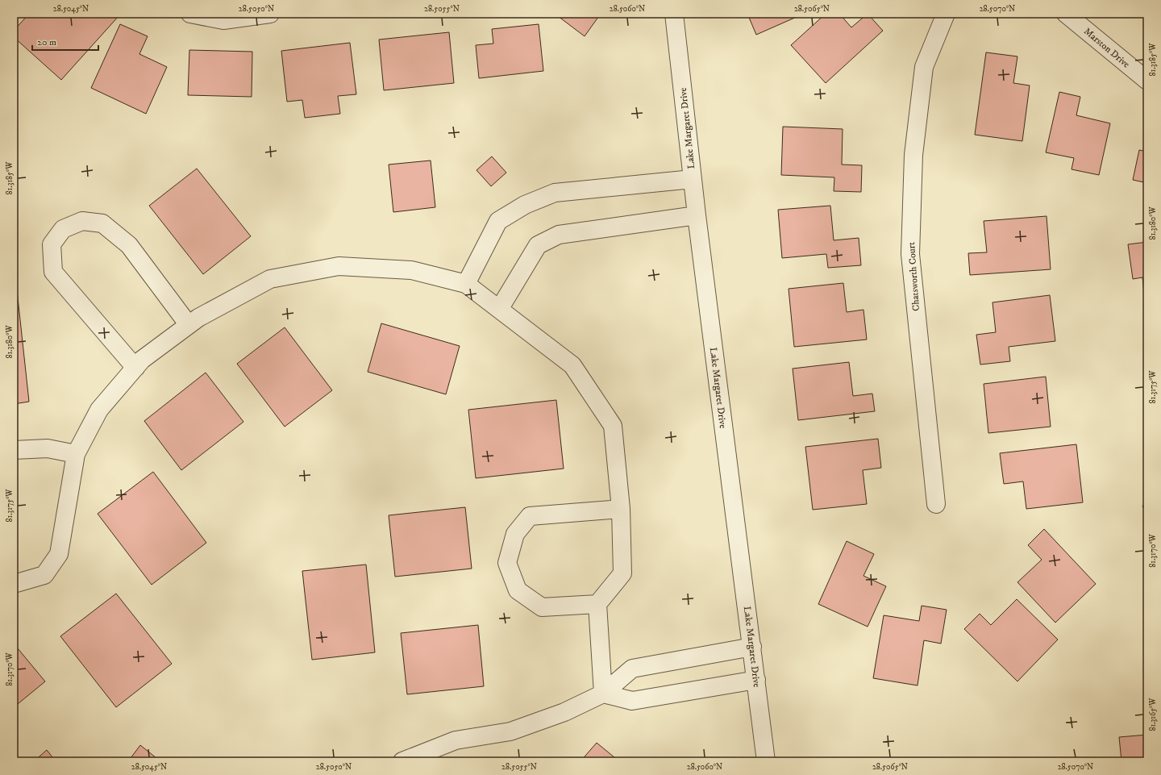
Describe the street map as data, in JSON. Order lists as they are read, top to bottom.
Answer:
{
  "streets": {
    "street": ["Marston Drive", "Lake Margaret Drive", "Chatsworth Court"]
  },
  "scale_bar": "20 m",
  "coordinates": [
    "28.5045°N",
    "28.5050°N",
    "28.5055°N",
    "28.5060°N",
    "28.5065°N",
    "28.5070°N",
    "81.3185°W",
    "81.3180°W",
    "81.3175°W",
    "81.3170°W",
    "81.3165°W"
  ]
}
